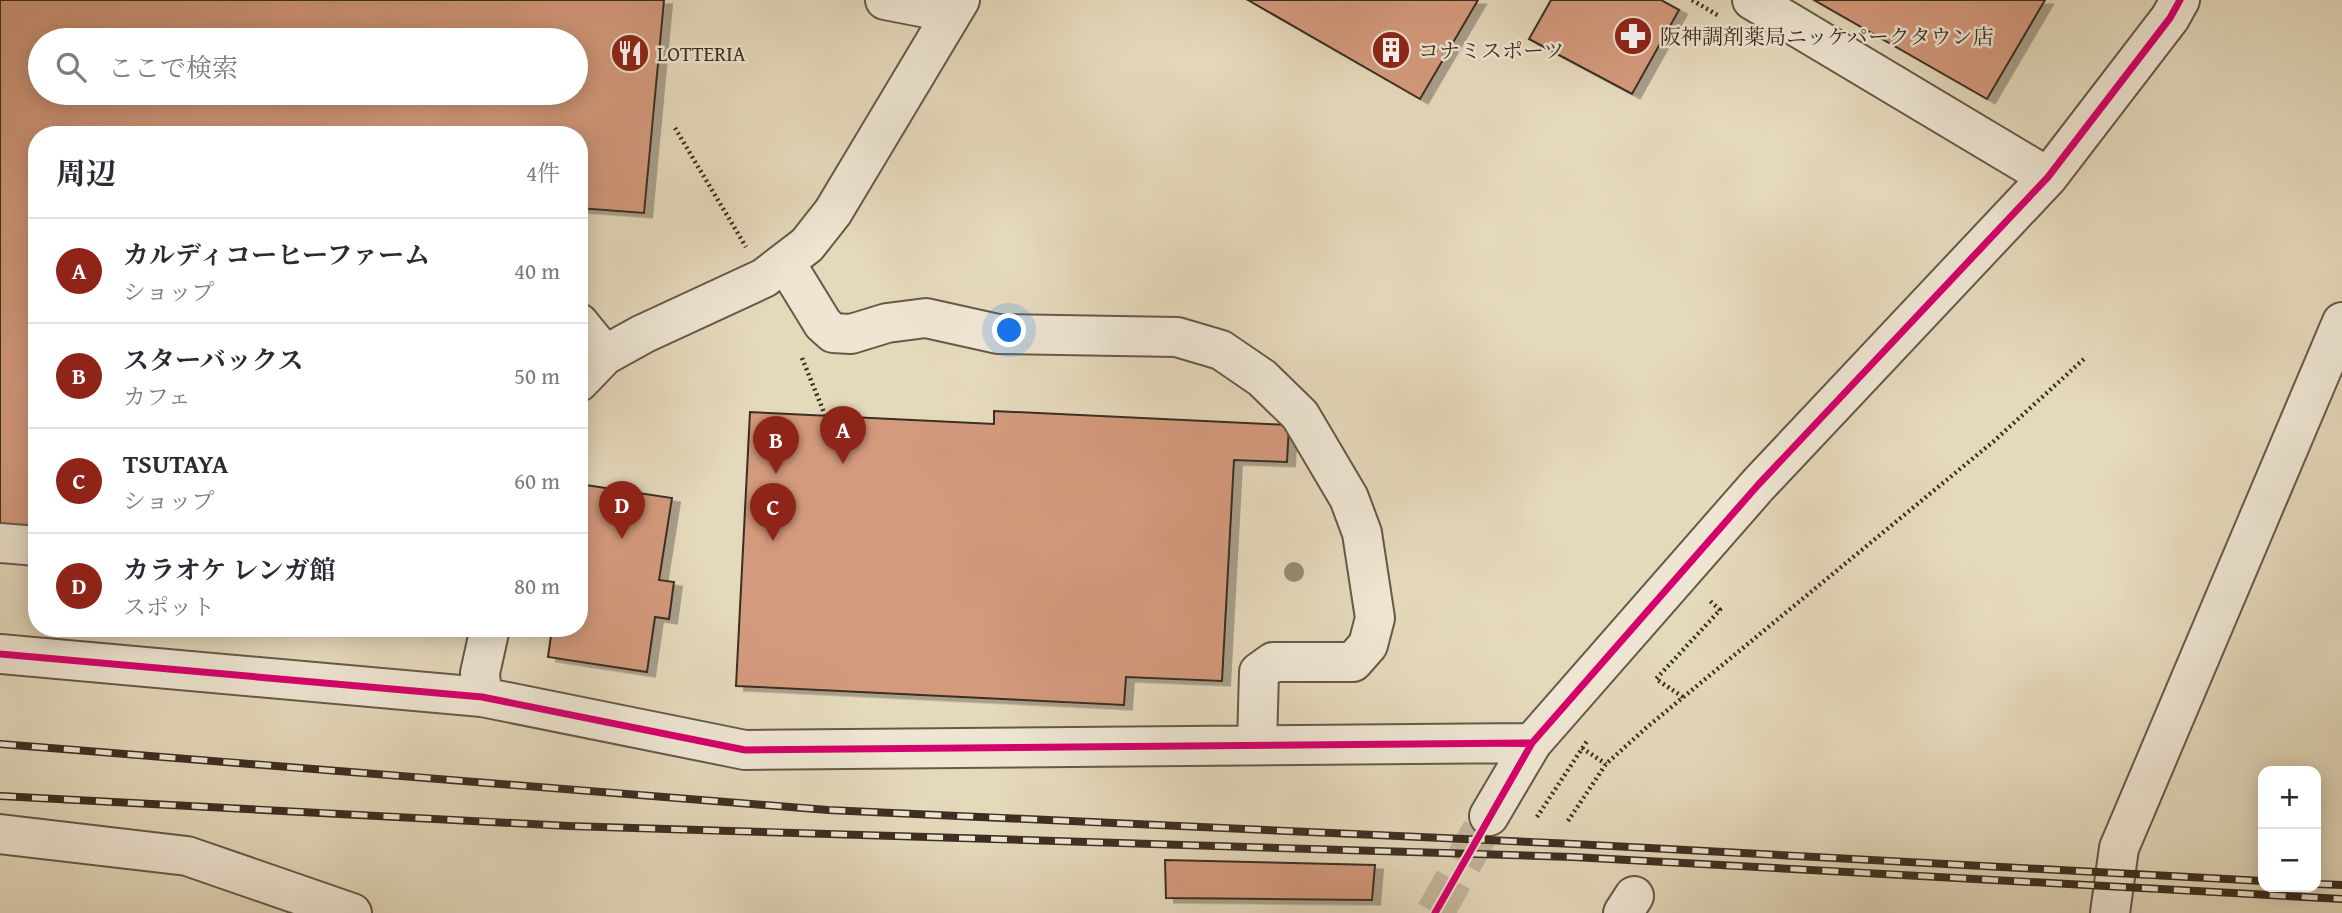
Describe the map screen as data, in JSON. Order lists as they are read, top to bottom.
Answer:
{
  "places": {
    "pharmacy": ["阪神調剤薬局ニッケパークタウン店"],
    "building": ["コナミスポーツ"],
    "restaurant": ["LOTTERIA"]
  },
  "page": {
    "search": "ここで検索",
    "heading": ["周辺", "4件"],
    "list": [
      {
        "mark": "A",
        "name": "カルディコーヒーファーム",
        "note": "ショップ",
        "value": "40 m"
      },
      {
        "mark": "B",
        "name": "スターバックス",
        "note": "カフェ",
        "value": "50 m"
      },
      {
        "mark": "C",
        "name": "TSUTAYA",
        "note": "ショップ",
        "value": "60 m"
      },
      {
        "mark": "D",
        "name": "カラオケ レンガ館",
        "note": "スポット",
        "value": "80 m"
      }
    ],
    "pins": [
      "A",
      "B",
      "D",
      "C"
    ],
    "map_buttons": ["+", "−"]
  }
}
